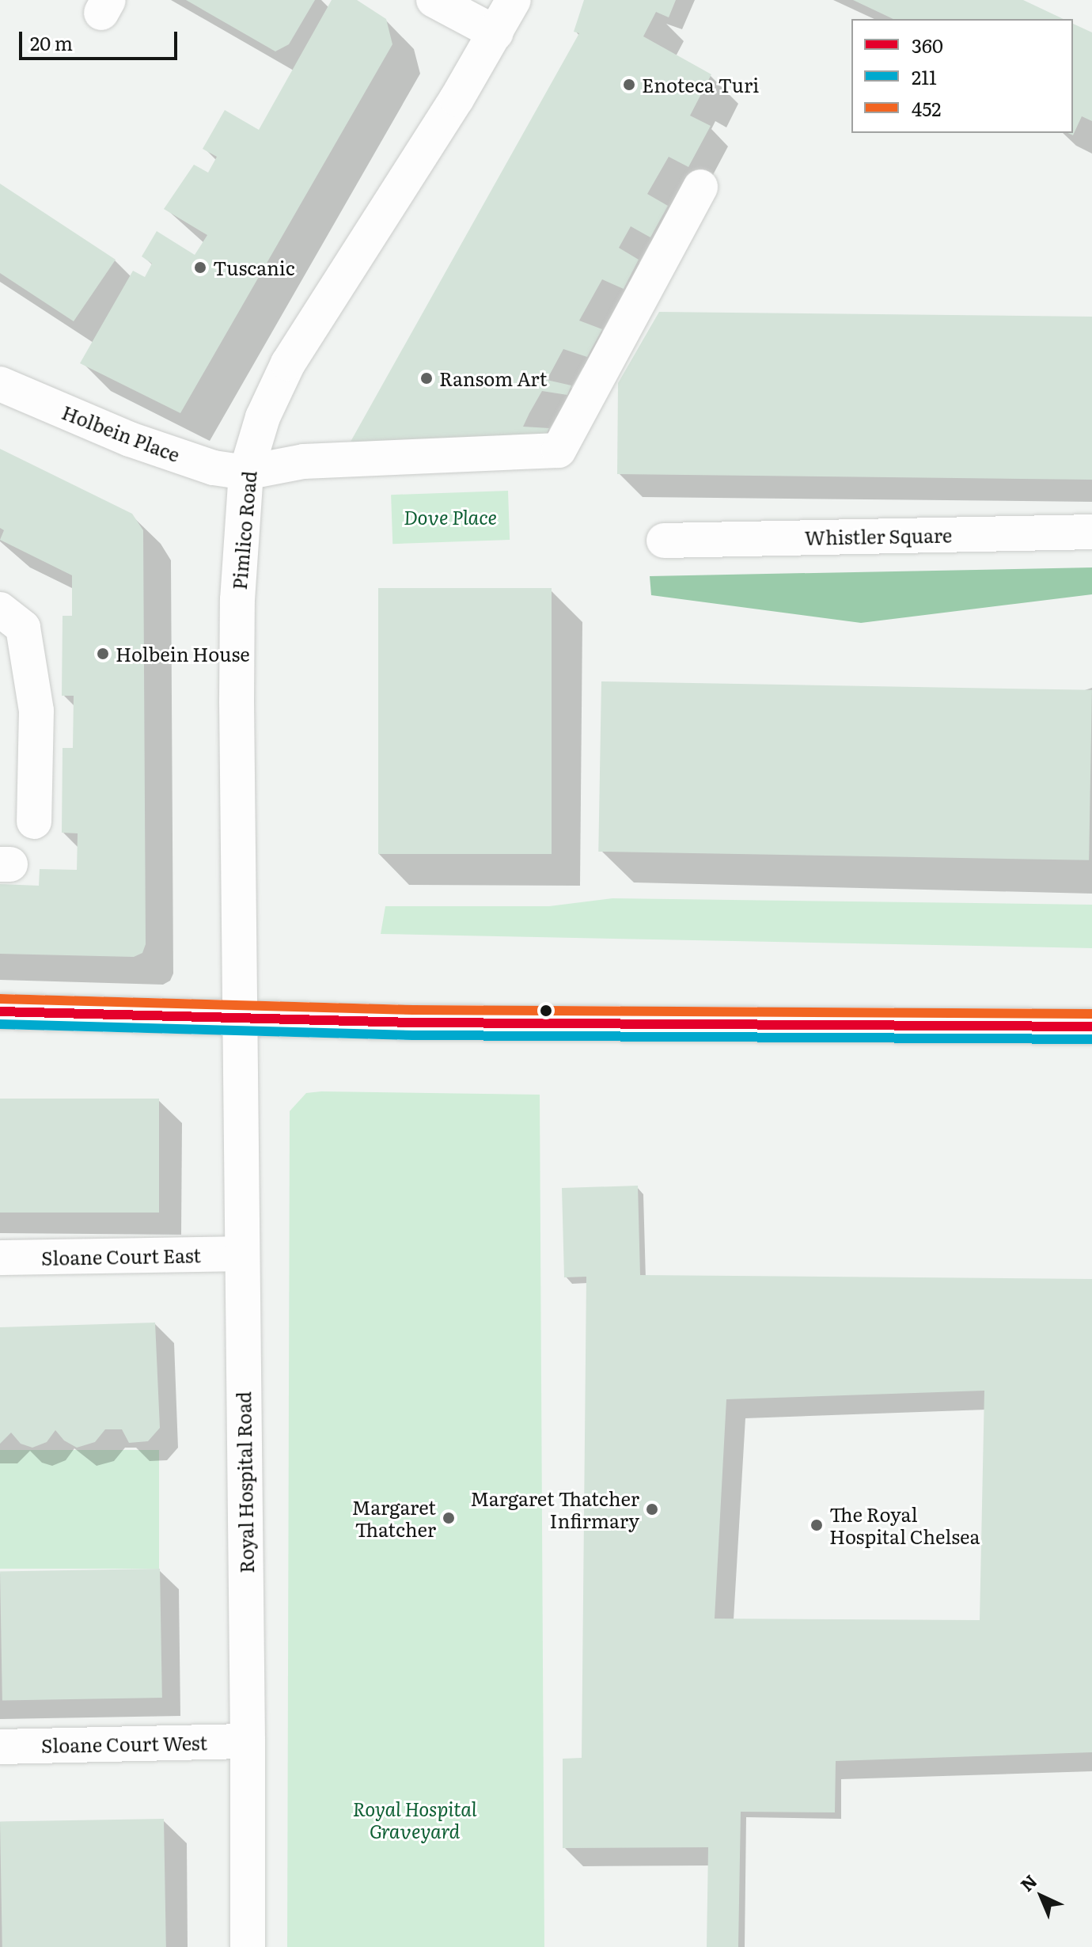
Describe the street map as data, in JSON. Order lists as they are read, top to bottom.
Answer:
{
  "streets": {
    "main road": [
      "Holbein Place",
      "Pimlico Road",
      "Whistler Square",
      "Sloane Court East",
      "Royal Hospital Road",
      "Sloane Court West"
    ]
  },
  "crossings": [
    ["Holbein Place", "Pimlico Road"],
    ["Pimlico Road", "Royal Hospital Road"],
    ["Sloane Court East", "Royal Hospital Road"],
    ["Royal Hospital Road", "Sloane Court West"]
  ],
  "parks": ["Dove Place", "Royal Hospital Graveyard"],
  "places": [
    "Enoteca Turi",
    "Tuscanic",
    "Ransom Art",
    "Holbein House",
    "Margaret Thatcher Infirmary",
    "Margaret Thatcher",
    "The Royal Hospital Chelsea"
  ],
  "lines": ["transit line 452", "transit line 360", "transit line 211"],
  "legend": ["360", "211", "452"],
  "scale_bar": "20 m",
  "north": "top left"
}
